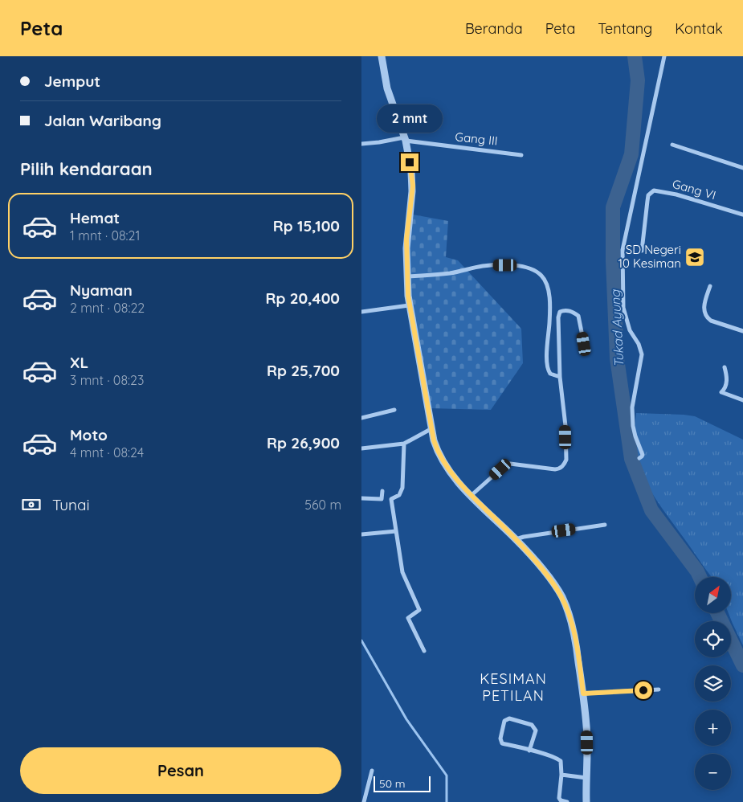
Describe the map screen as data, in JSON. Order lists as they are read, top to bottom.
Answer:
{
  "streets": {
    "street": ["Gang III", "Gang VI"]
  },
  "districts": ["KESIMAN PETILAN"],
  "water": ["Tukad Ayung"],
  "places": {
    "school or university": ["SD Negeri 10 Kesiman"]
  },
  "scale_bar": "50 m",
  "north": "top right",
  "page": {
    "header": "Peta",
    "nav": [
      "Beranda",
      "Peta",
      "Tentang",
      "Kontak"
    ],
    "banner": ["Jemput", "Jalan Waribang"],
    "bubble": "2 mnt",
    "heading": "Pilih kendaraan",
    "list": [
      {
        "name": "Hemat",
        "note": "1 mnt · 08:21",
        "value": "Rp 15,100"
      },
      {
        "name": "Nyaman",
        "note": "2 mnt · 08:22",
        "value": "Rp 20,400"
      },
      {
        "name": "XL",
        "note": "3 mnt · 08:23",
        "value": "Rp 25,700"
      },
      {
        "name": "Moto",
        "note": "4 mnt · 08:24",
        "value": "Rp 26,900"
      }
    ],
    "pay": ["Tunai", "560 m"],
    "map_buttons": ["+", "−"],
    "buttons": "Pesan",
    "scale": "50 m"
  }
}
